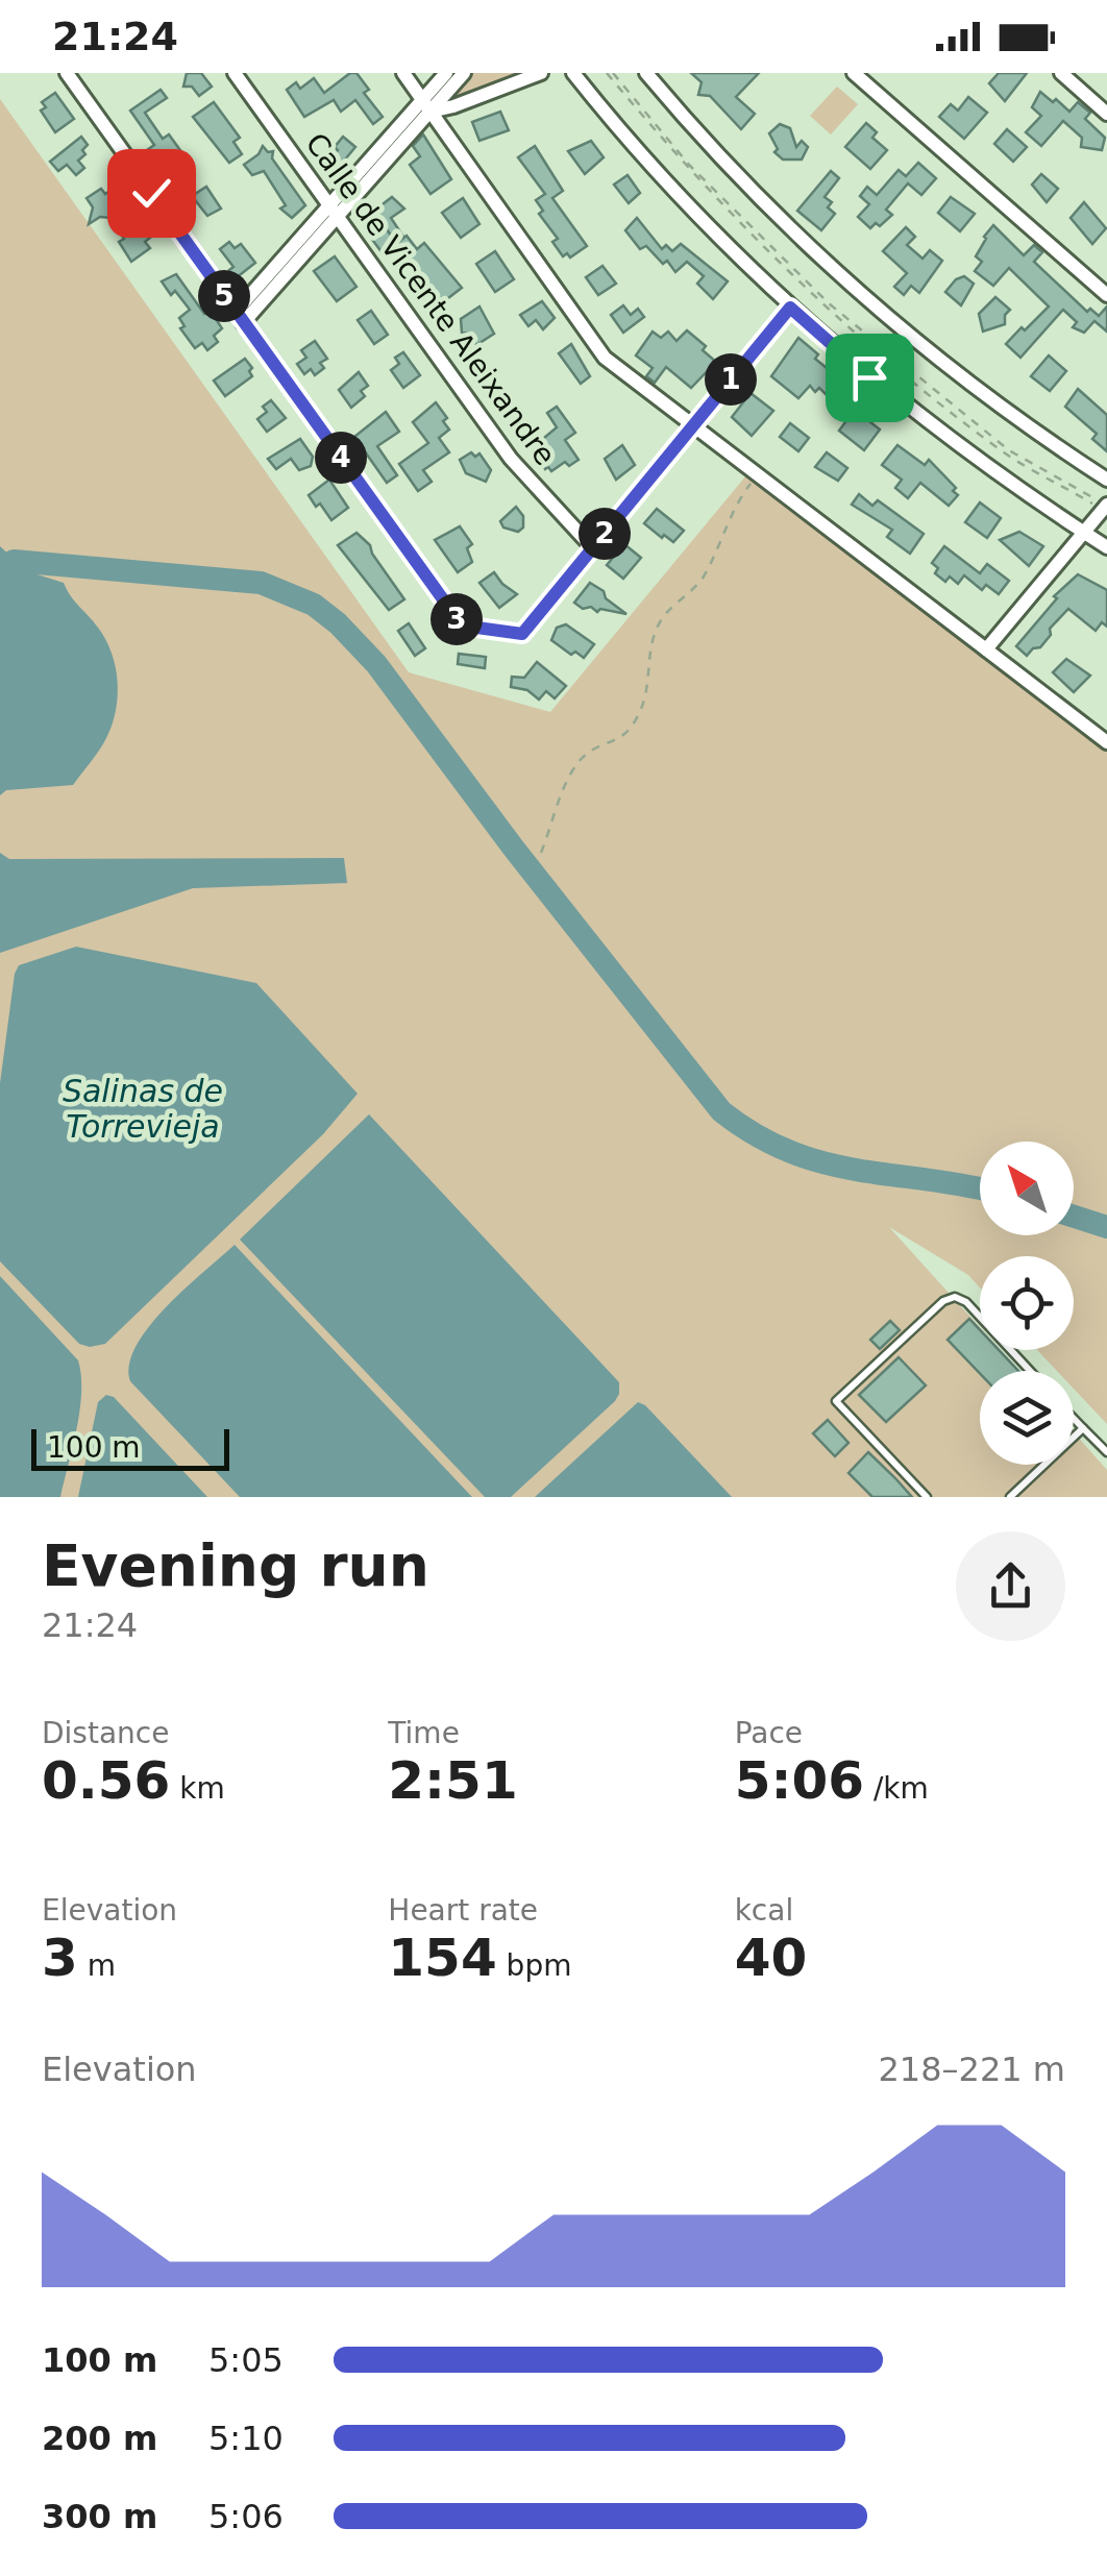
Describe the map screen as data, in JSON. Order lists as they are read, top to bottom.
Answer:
{
  "streets": {
    "street": ["Calle de Vicente Aleixandre"]
  },
  "water": ["Salinas de Torrevieja"],
  "scale_bar": "100 m",
  "north": "top left",
  "page": {
    "status": "21:24",
    "pins": [
      "5",
      "1",
      "4",
      "2",
      "3"
    ],
    "scale": "100 m",
    "heading": ["Evening run", "21:24"],
    "stats": [
      ["Distance", "0.56 km"],
      ["Time", "2:51"],
      ["Pace", "5:06 /km"],
      ["Elevation", "3 m"],
      ["Heart rate", "154 bpm"],
      ["kcal", "40"]
    ],
    "chart": ["Elevation", "218–221 m"],
    "list": [
      {
        "name": "100 m",
        "note": "5:05"
      },
      {
        "name": "200 m",
        "note": "5:10"
      },
      {
        "name": "300 m",
        "note": "5:06"
      }
    ]
  }
}
